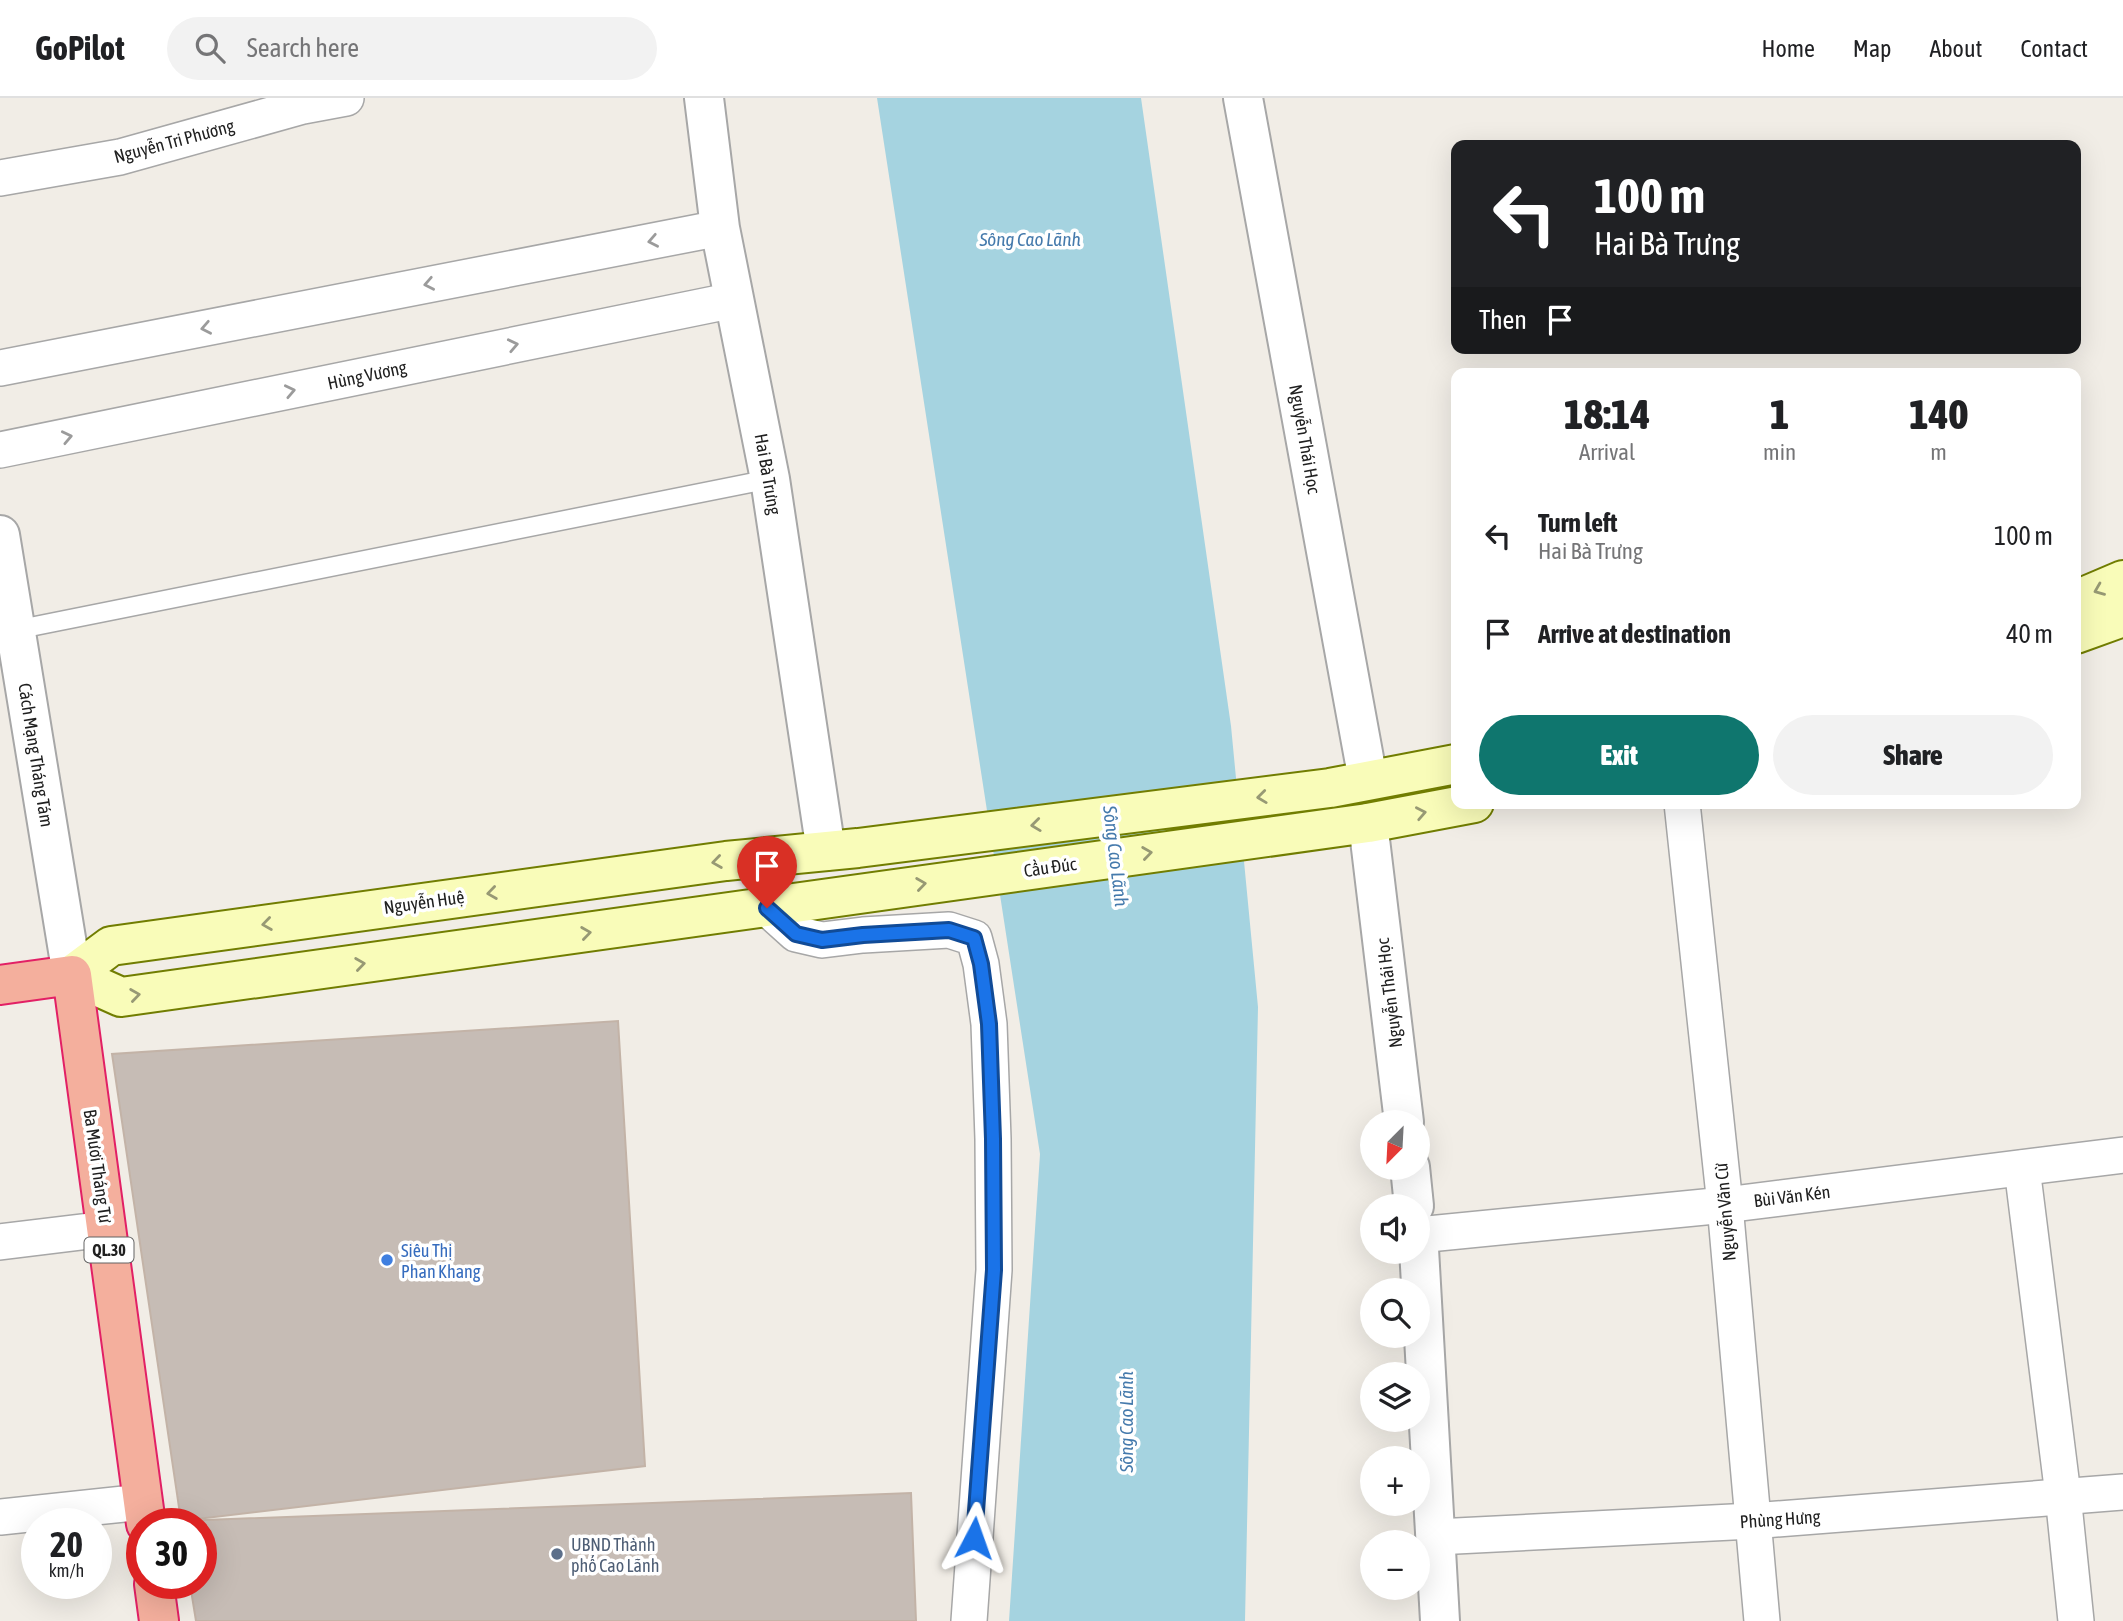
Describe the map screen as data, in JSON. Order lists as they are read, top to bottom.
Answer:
{
  "streets": {
    "highway": ["Nguyễn Huệ", "Ba Mươi Tháng Tư", "QL.30"],
    "main road": ["Cầu Đúc"],
    "street": [
      "Nguyễn Tri Phương",
      "Hùng Vương",
      "Nguyễn Thái Học",
      "Hai Bà Trưng",
      "Cách Mạng Tháng Tám",
      "Bùi Văn Kén",
      "Nguyễn Văn Cừ",
      "Phùng Hưng"
    ]
  },
  "crossings": [
    ["Hùng Vương", "Hai Bà Trưng"],
    ["Nguyễn Thái Học", "Cầu Đúc"],
    ["Hai Bà Trưng", "Nguyễn Huệ"],
    ["Cách Mạng Tháng Tám", "Cầu Đúc"],
    ["Cách Mạng Tháng Tám", "Nguyễn Huệ"],
    ["Cách Mạng Tháng Tám", "Ba Mươi Tháng Tư"],
    ["Cầu Đúc", "Nguyễn Huệ"],
    ["Cầu Đúc", "Ba Mươi Tháng Tư"],
    ["Nguyễn Huệ", "Ba Mươi Tháng Tư"],
    ["Bùi Văn Kén", "Nguyễn Văn Cừ"],
    ["Nguyễn Văn Cừ", "Phùng Hưng"]
  ],
  "one_way": ["Nguyễn Huệ"],
  "water": ["Sông Cao Lãnh"],
  "places": ["Siêu Thị Phan Khang", "UBND Thành phố Cao Lãnh"],
  "north": "bottom left",
  "page": {
    "header": "GoPilot",
    "search": "Search here",
    "nav": [
      "Home",
      "Map",
      "About",
      "Contact"
    ],
    "turn": ["100 m", "Hai Bà Trưng"],
    "then": "Then",
    "eta": [
      "18:14",
      "Arrival",
      "1",
      "min",
      "140",
      "m"
    ],
    "list": [
      {
        "name": "Turn left",
        "note": "Hai Bà Trưng",
        "value": "100 m"
      },
      {
        "name": "Arrive at destination",
        "value": "40 m"
      }
    ],
    "buttons": ["Exit", "Share"],
    "map_buttons": ["+", "−"],
    "speed": "20 km/h",
    "limit": "30"
  }
}
